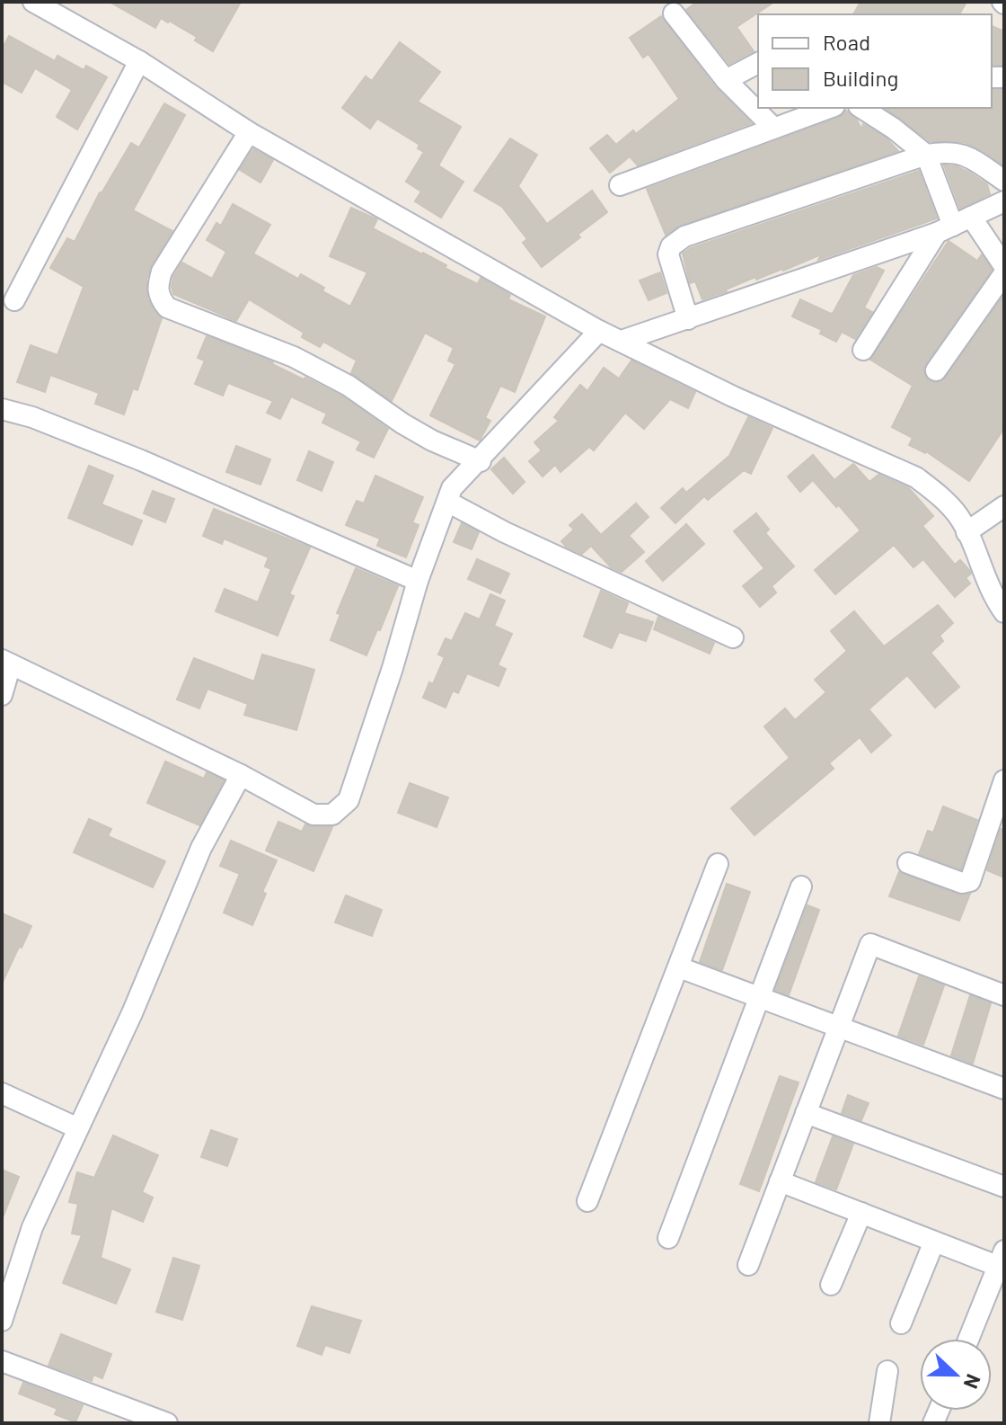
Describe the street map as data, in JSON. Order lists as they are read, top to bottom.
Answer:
{
  "legend": ["Road", "Building"],
  "north": "right"
}
